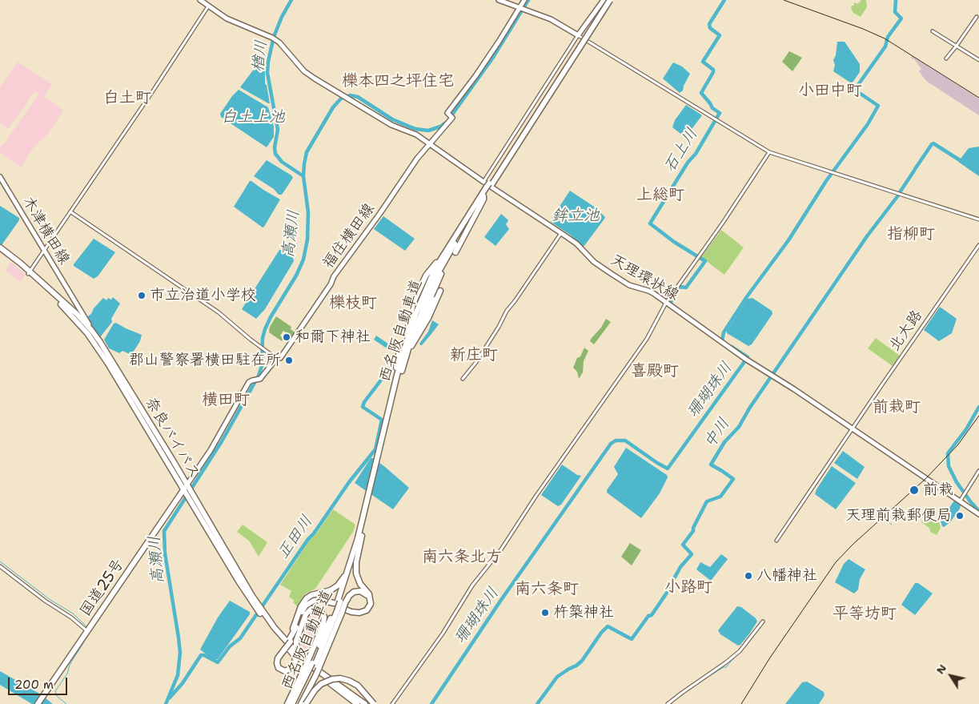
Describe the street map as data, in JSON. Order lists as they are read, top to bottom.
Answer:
{
  "streets": {
    "highway": ["西名阪自動車道", "奈良バイパス", "国道25号"],
    "main road": ["木津横田線", "福住横田線", "天理環状線"],
    "street": ["北大路"]
  },
  "crossings": [
    ["木津横田線", "奈良バイパス"],
    ["福住横田線", "天理環状線"],
    ["福住横田線", "奈良バイパス"],
    ["福住横田線", "国道25号"],
    ["天理環状線", "西名阪自動車道"],
    ["天理環状線", "北大路"],
    ["西名阪自動車道", "奈良バイパス"],
    ["奈良バイパス", "国道25号"]
  ],
  "districts": [
    "櫟本四之坪住宅",
    "小田中町",
    "白土町",
    "上総町",
    "指柳町",
    "櫟枝町",
    "新庄町",
    "喜殿町",
    "横田町",
    "前栽町",
    "南六条北方",
    "小路町",
    "南六条町",
    "平等坊町"
  ],
  "water": [
    "楢川",
    "白土上池",
    "石上川",
    "鉾立池",
    "高瀬川",
    "珊瑚珠川",
    "中川",
    "正田川"
  ],
  "places": [
    "市立治道小学校",
    "和爾下神社",
    "郡山警察署横田駐在所",
    "前栽",
    "天理前栽郵便局",
    "八幡神社",
    "杵築神社"
  ],
  "scale_bar": "200 m",
  "north": "top left"
}
